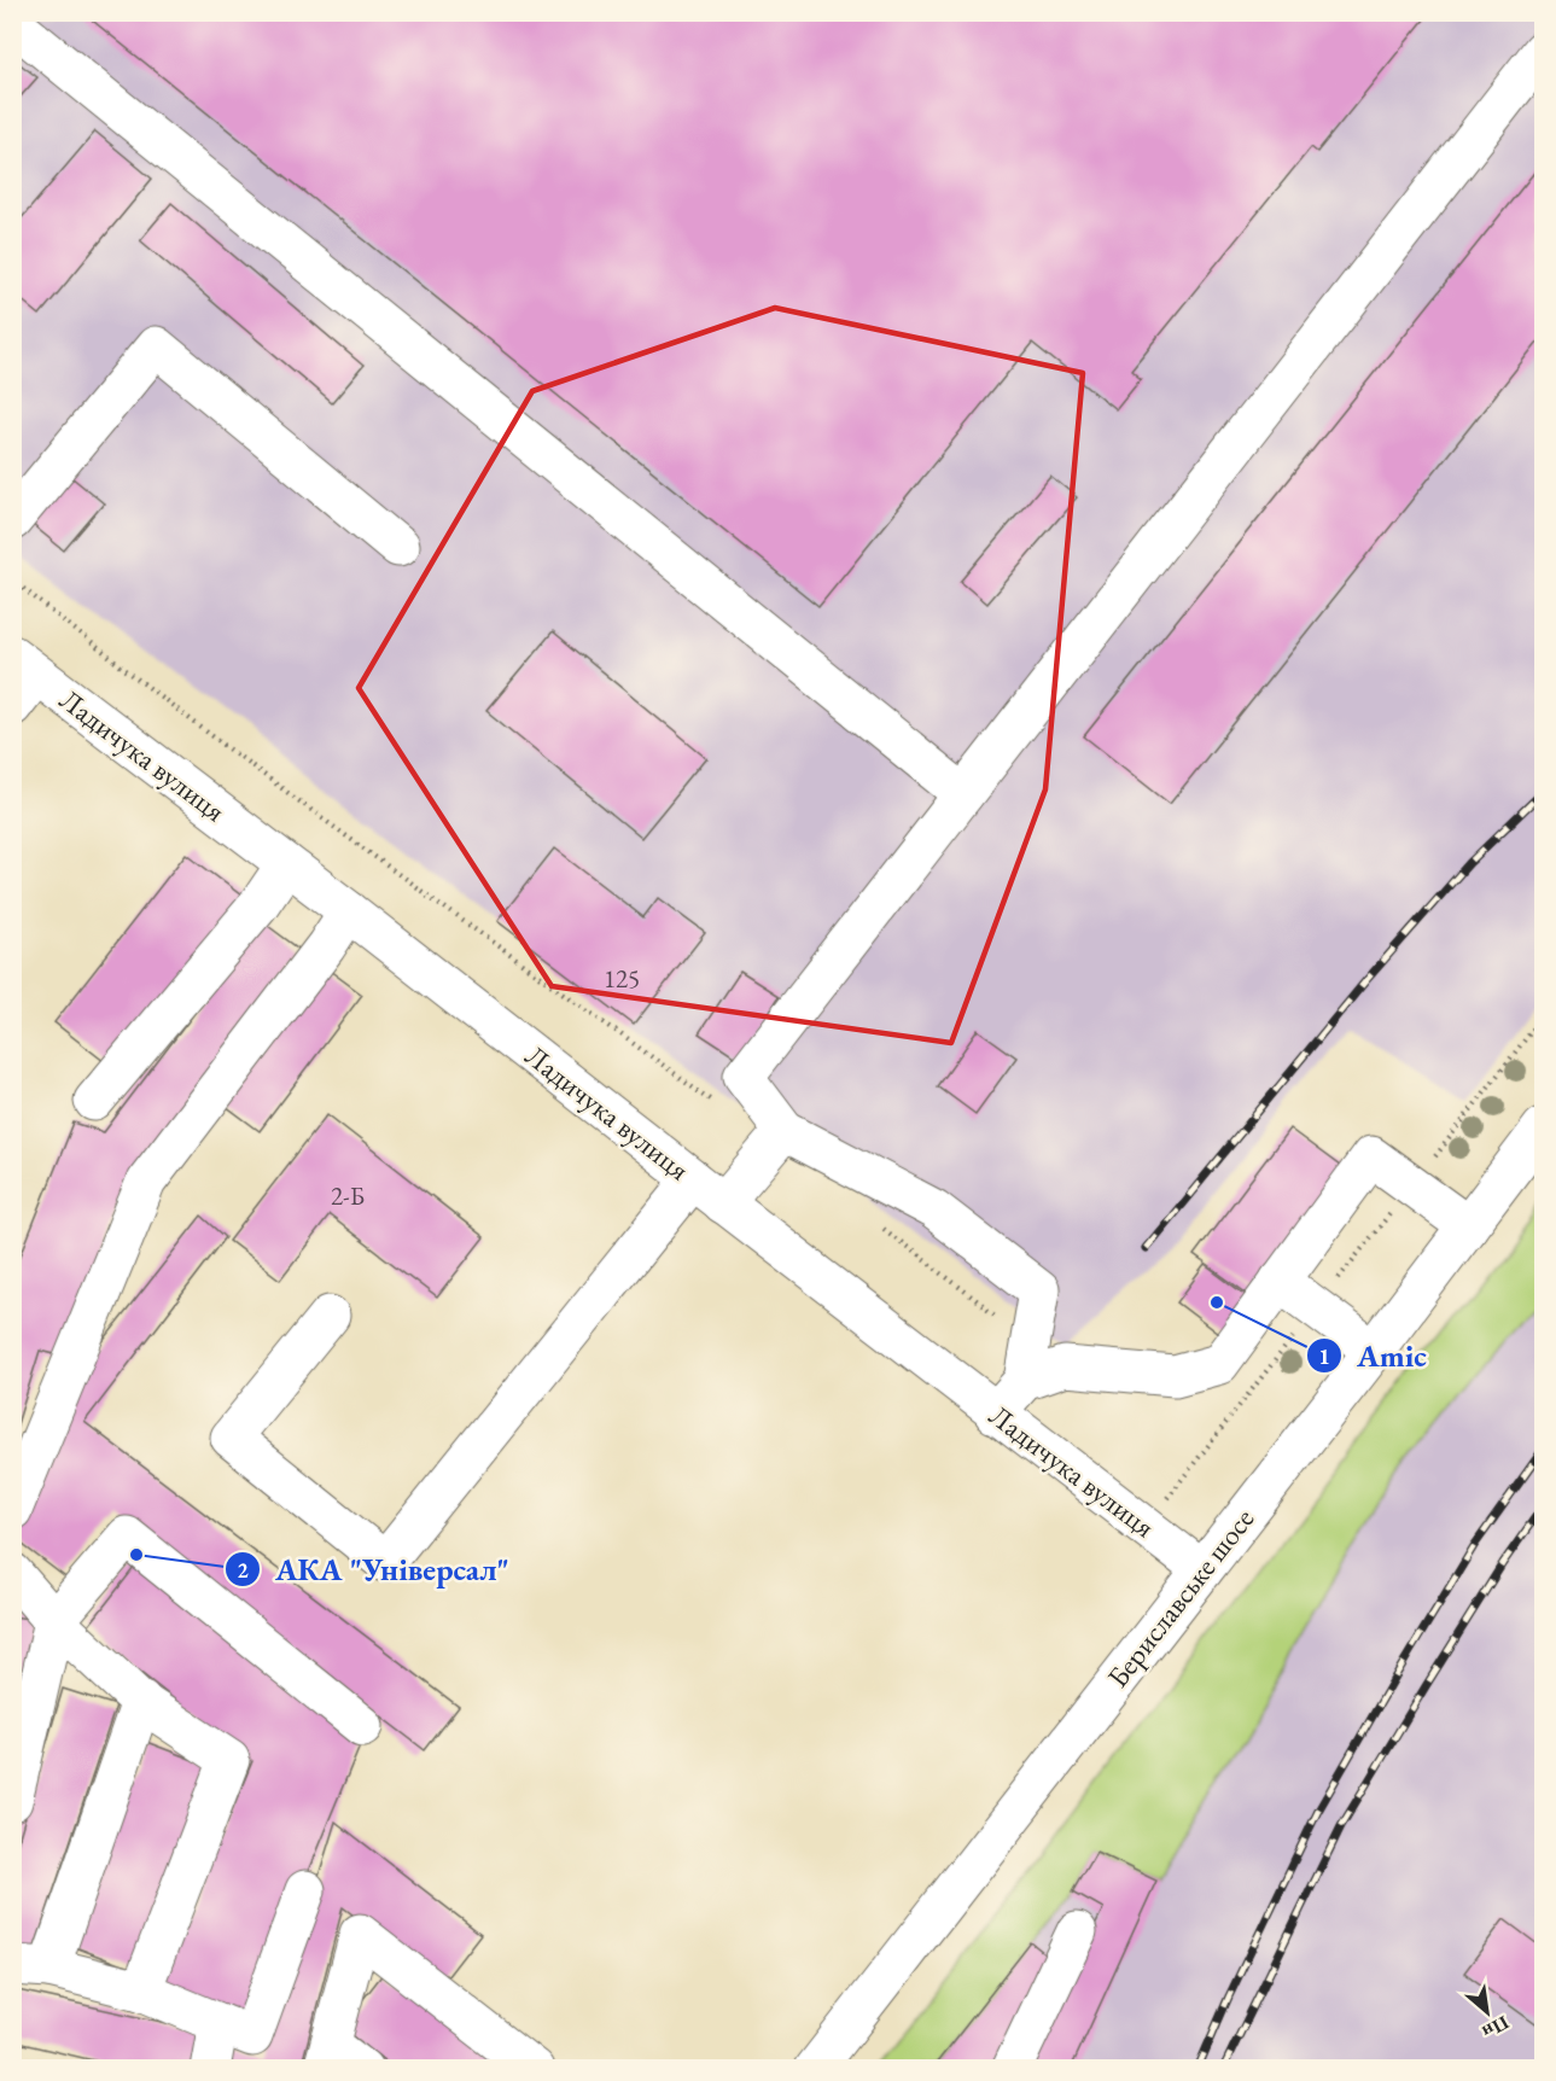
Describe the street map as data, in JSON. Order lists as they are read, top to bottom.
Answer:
{
  "streets": {
    "street": ["Ладичука вулиця", "Бериславське шосе"]
  },
  "crossings": [
    ["Ладичука вулиця", "Бериславське шосе"]
  ],
  "places": ["Amic", "АКА \"Універсал\""],
  "house_numbers": ["125", "2-Б"],
  "north": "bottom right"
}
